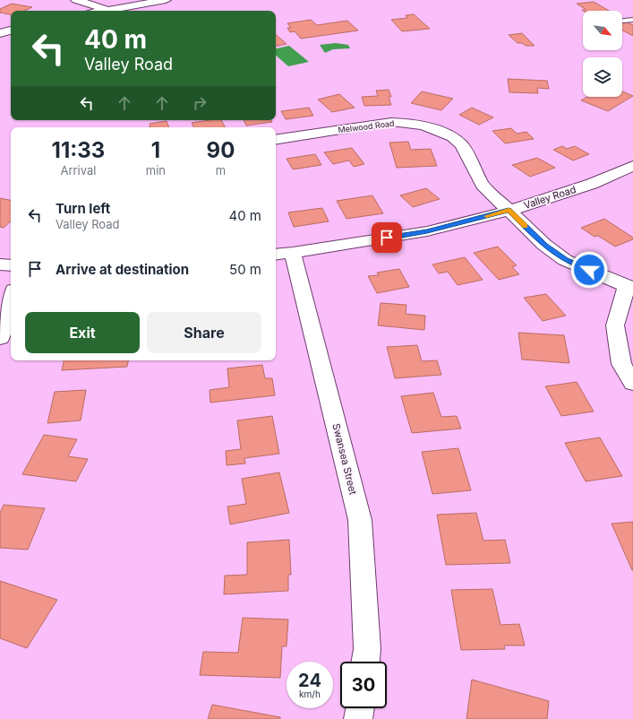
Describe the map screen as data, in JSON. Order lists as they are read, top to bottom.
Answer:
{
  "streets": {
    "street": ["Melwood Road", "Valley Road", "Swansea Street"]
  },
  "crossings": [
    ["Melwood Road", "Valley Road"],
    ["Valley Road", "Swansea Street"]
  ],
  "north": "bottom right",
  "page": {
    "turn": ["40 m", "Valley Road"],
    "eta": [
      "11:33",
      "Arrival",
      "1",
      "min",
      "90",
      "m"
    ],
    "list": [
      {
        "name": "Turn left",
        "note": "Valley Road",
        "value": "40 m"
      },
      {
        "name": "Arrive at destination",
        "value": "50 m"
      }
    ],
    "buttons": ["Exit", "Share"],
    "speed": "24 km/h",
    "limit": "30"
  }
}
